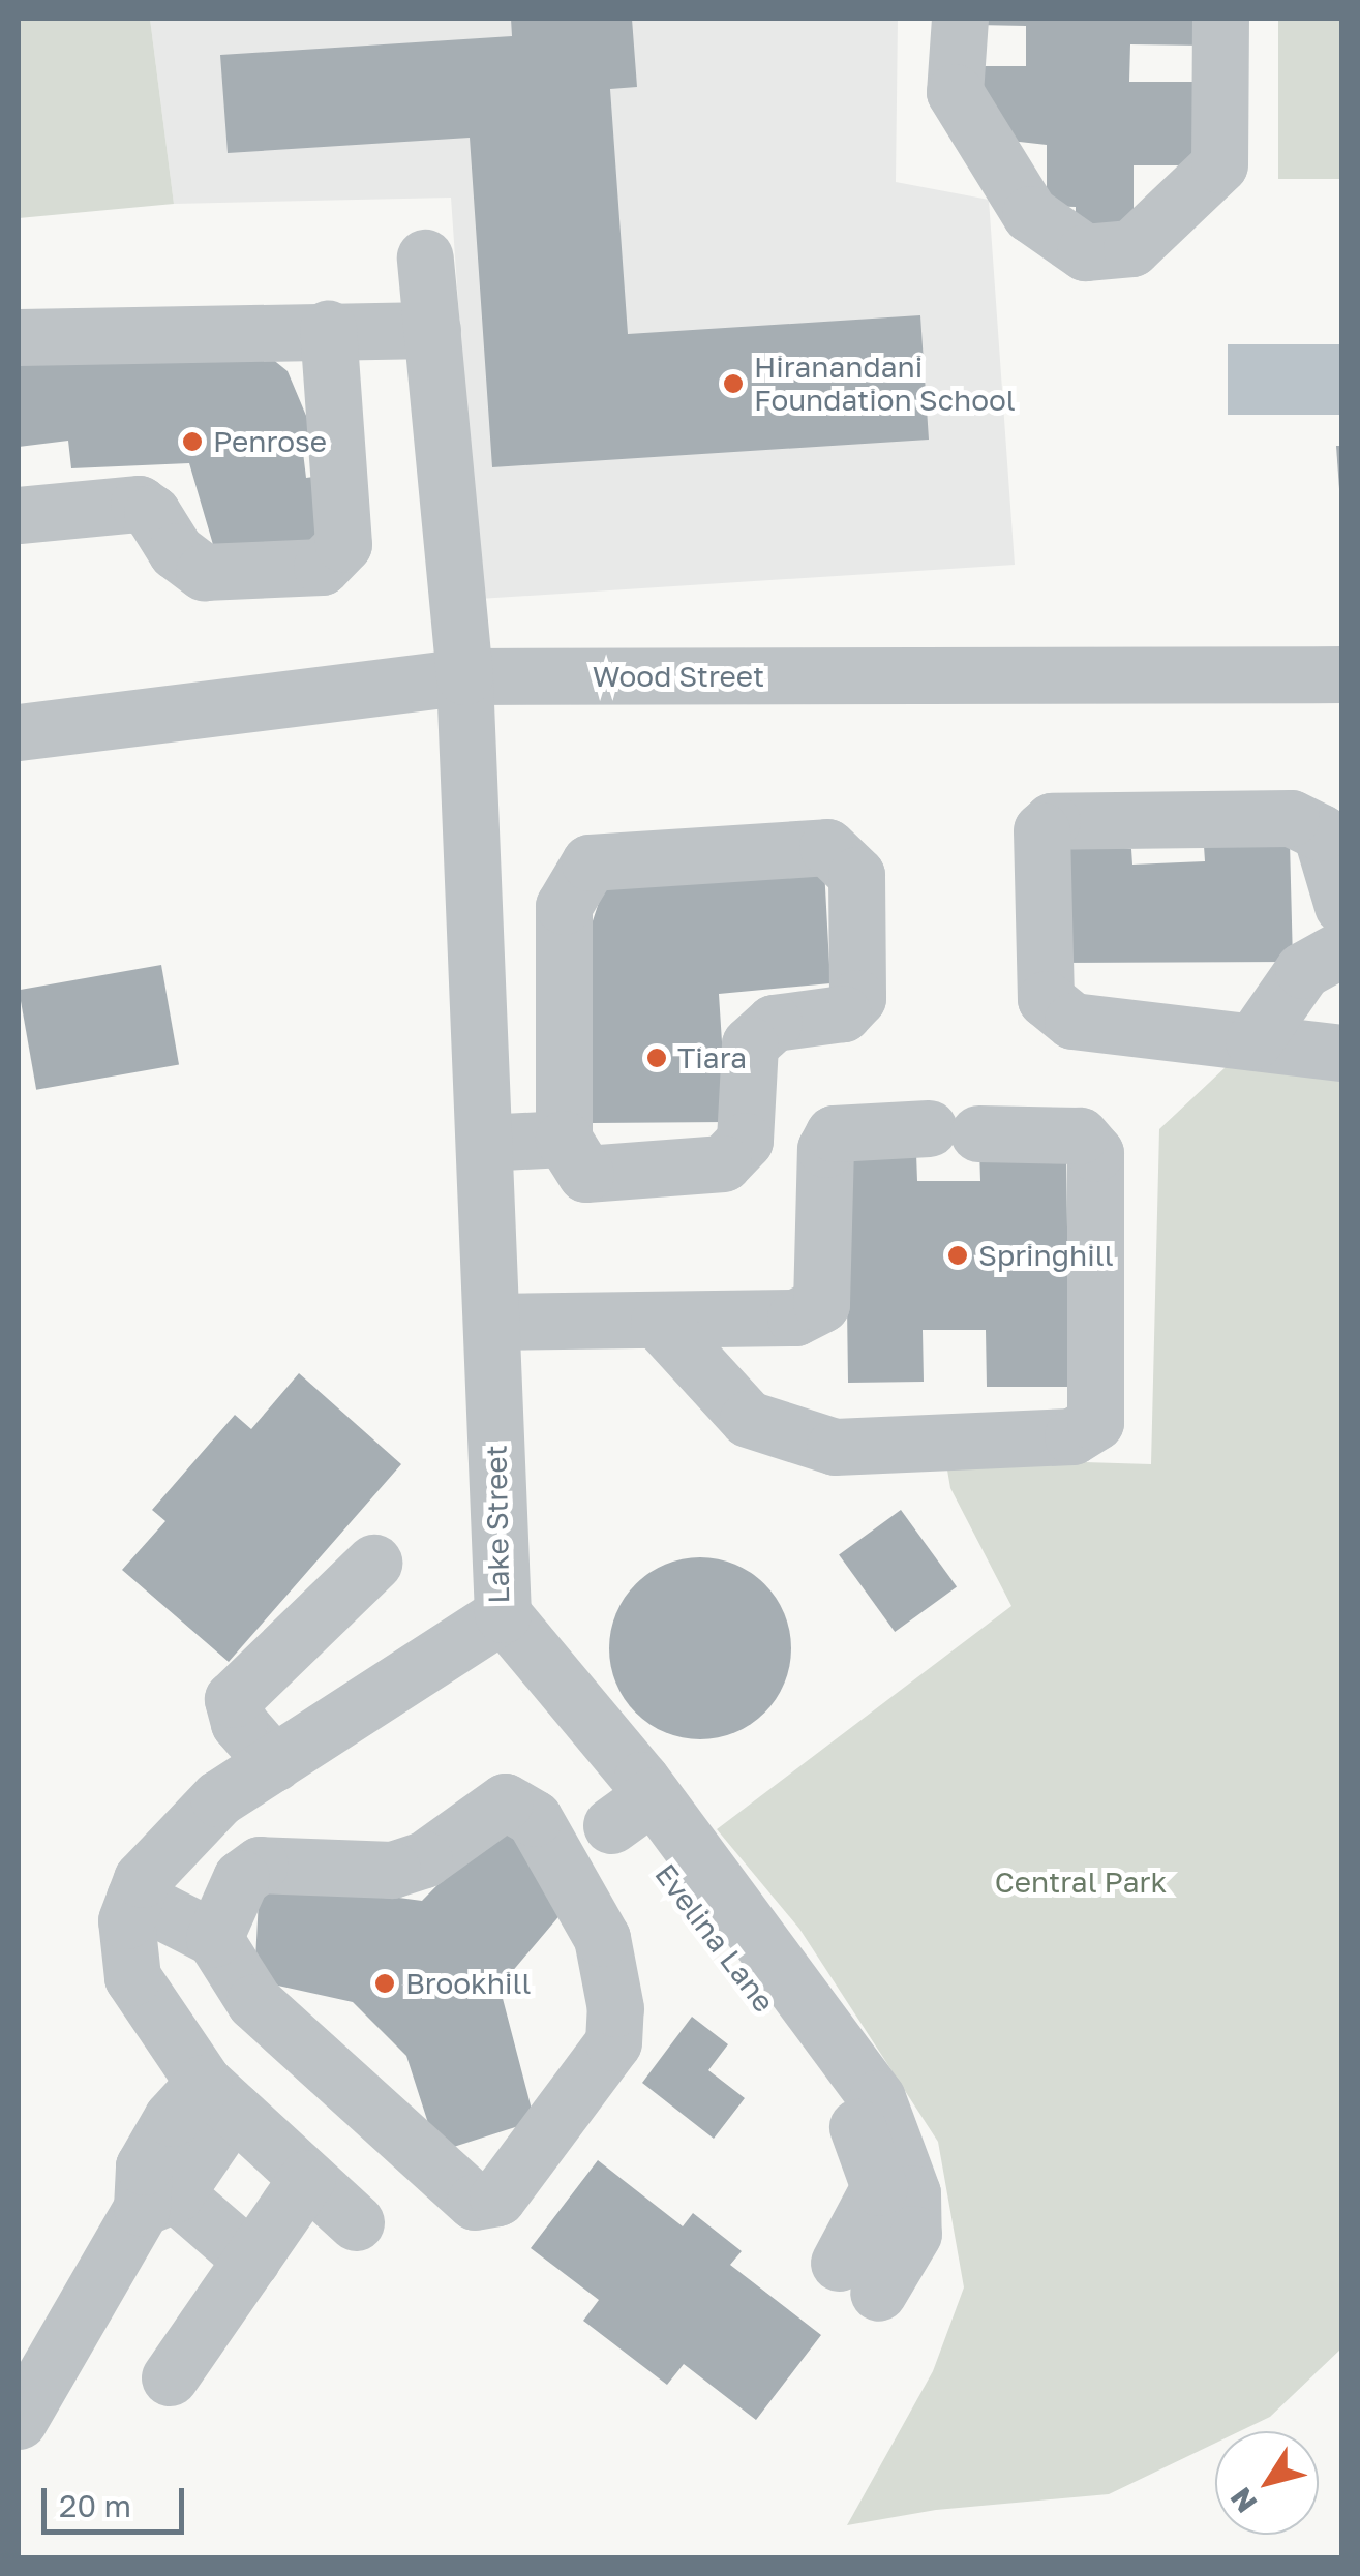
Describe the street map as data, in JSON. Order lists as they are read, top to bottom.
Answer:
{
  "streets": {
    "street": ["Wood Street", "Lake Street", "Evelina Lane"]
  },
  "crossings": [
    ["Wood Street", "Lake Street"],
    ["Lake Street", "Evelina Lane"]
  ],
  "parks": ["Central Park"],
  "places": [
    "Hiranandani Foundation School",
    "Penrose",
    "Tiara",
    "Springhill",
    "Brookhill"
  ],
  "scale_bar": "20 m",
  "north": "bottom left"
}
